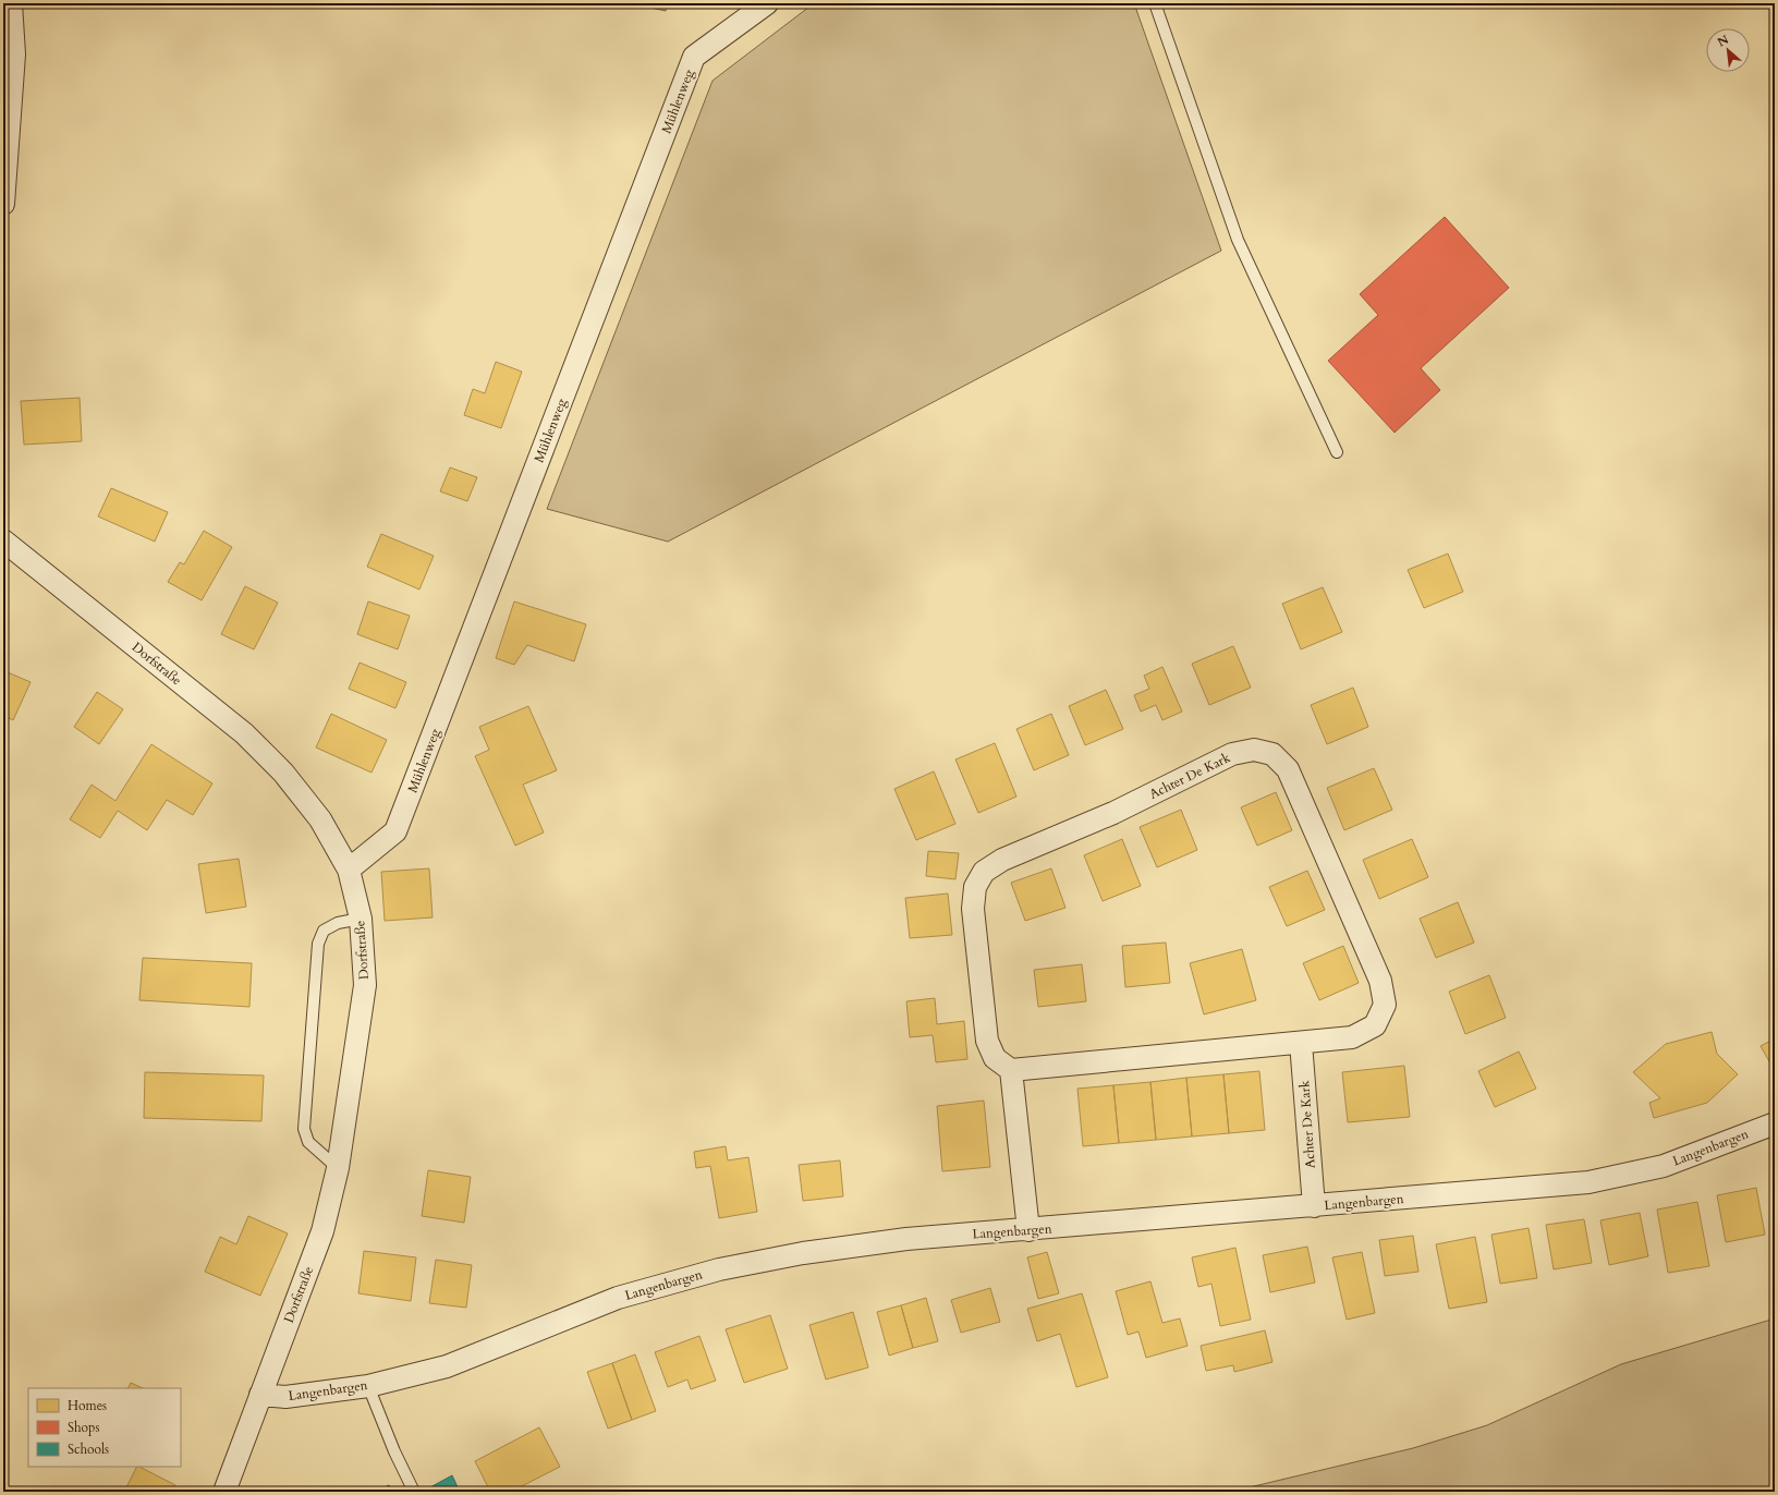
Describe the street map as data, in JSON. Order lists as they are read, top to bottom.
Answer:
{
  "streets": {
    "street": [
      "Mühlenweg",
      "Dorfstraße",
      "Achter De Kark",
      "Langenbargen"
    ]
  },
  "crossings": [
    ["Mühlenweg", "Dorfstraße"],
    ["Dorfstraße", "Langenbargen"],
    ["Achter De Kark", "Langenbargen"]
  ],
  "legend": ["Homes", "Shops", "Schools"],
  "north": "top left"
}
